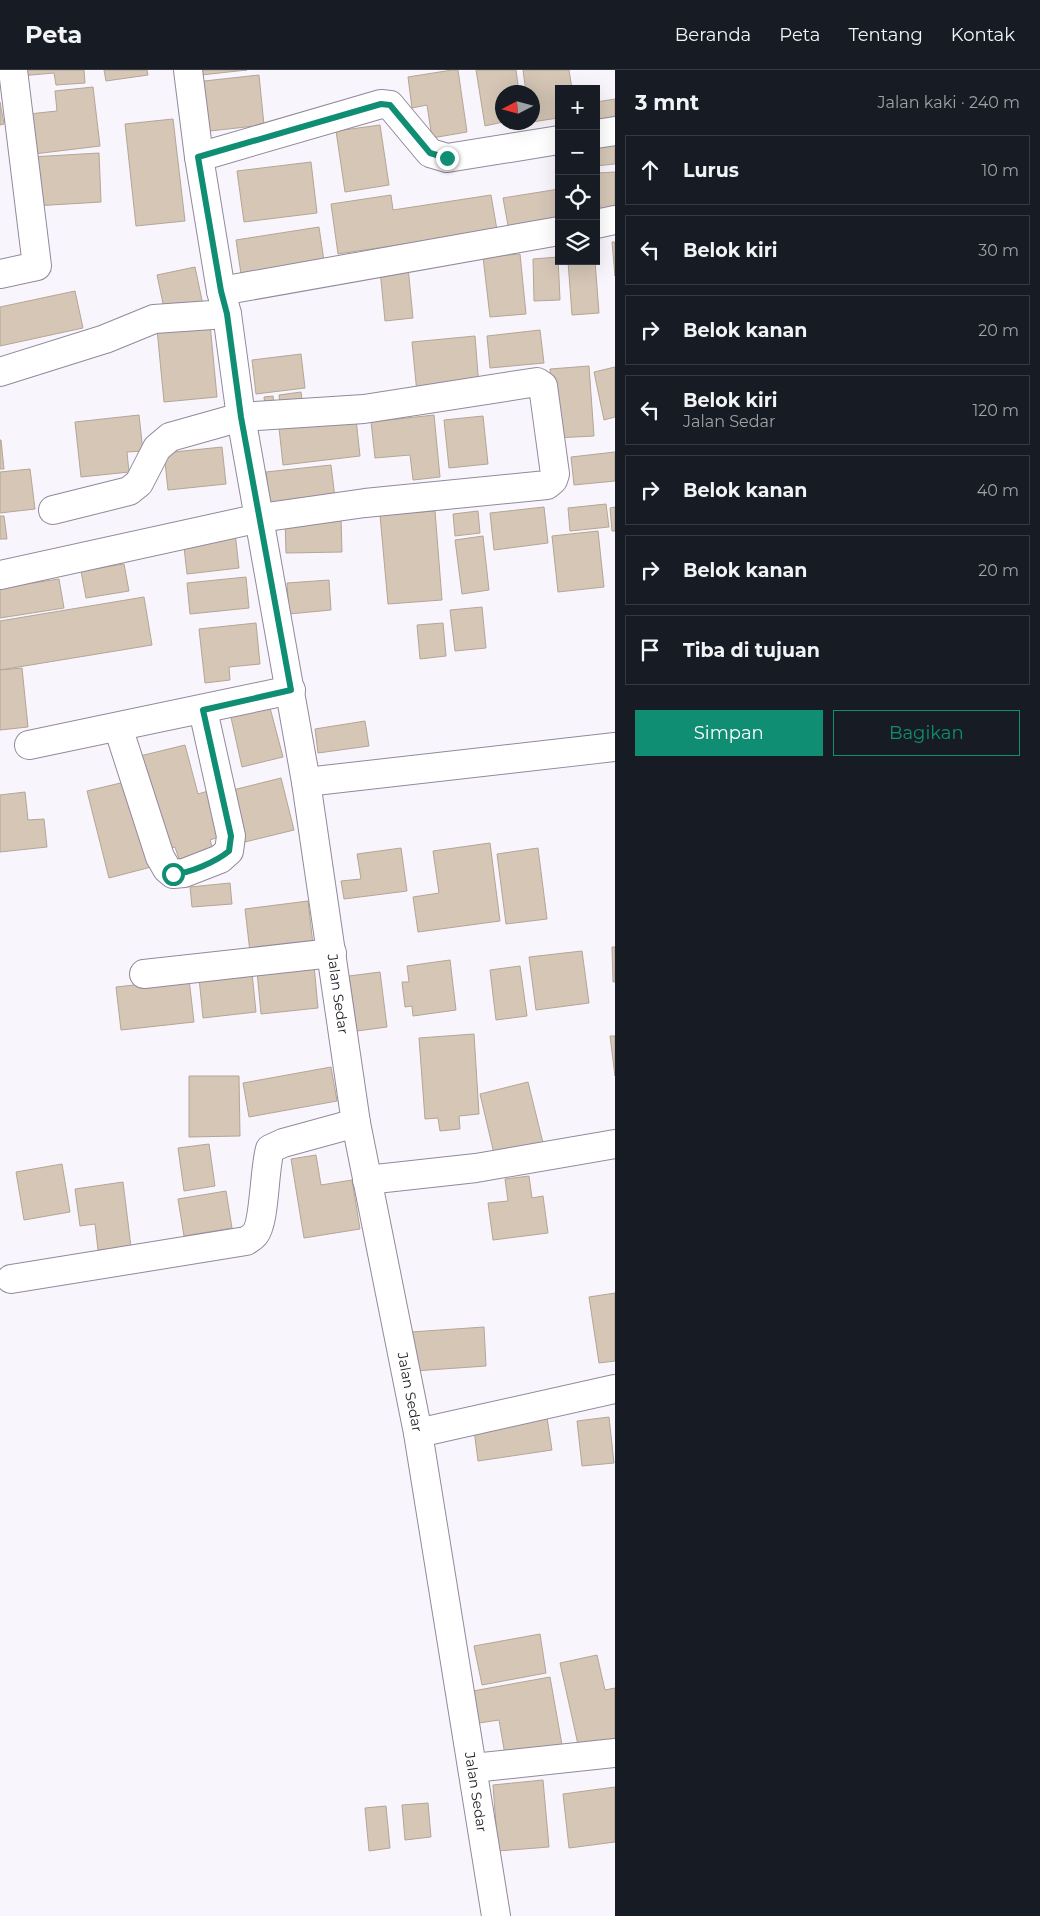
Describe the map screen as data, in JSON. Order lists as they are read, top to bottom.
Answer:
{
  "streets": {
    "street": ["Jalan Sedar"]
  },
  "north": "left",
  "page": {
    "header": "Peta",
    "nav": [
      "Beranda",
      "Peta",
      "Tentang",
      "Kontak"
    ],
    "heading": ["3 mnt", "Jalan kaki · 240 m"],
    "map_buttons": ["+", "−"],
    "list": [
      ["Lurus", "10 m"],
      ["Belok kiri", "30 m"],
      ["Belok kanan", "20 m"],
      ["Belok kiri", "Jalan Sedar", "120 m"],
      ["Belok kanan", "40 m"],
      ["Belok kanan", "20 m"],
      "Tiba di tujuan"
    ],
    "buttons": ["Simpan", "Bagikan"]
  }
}
